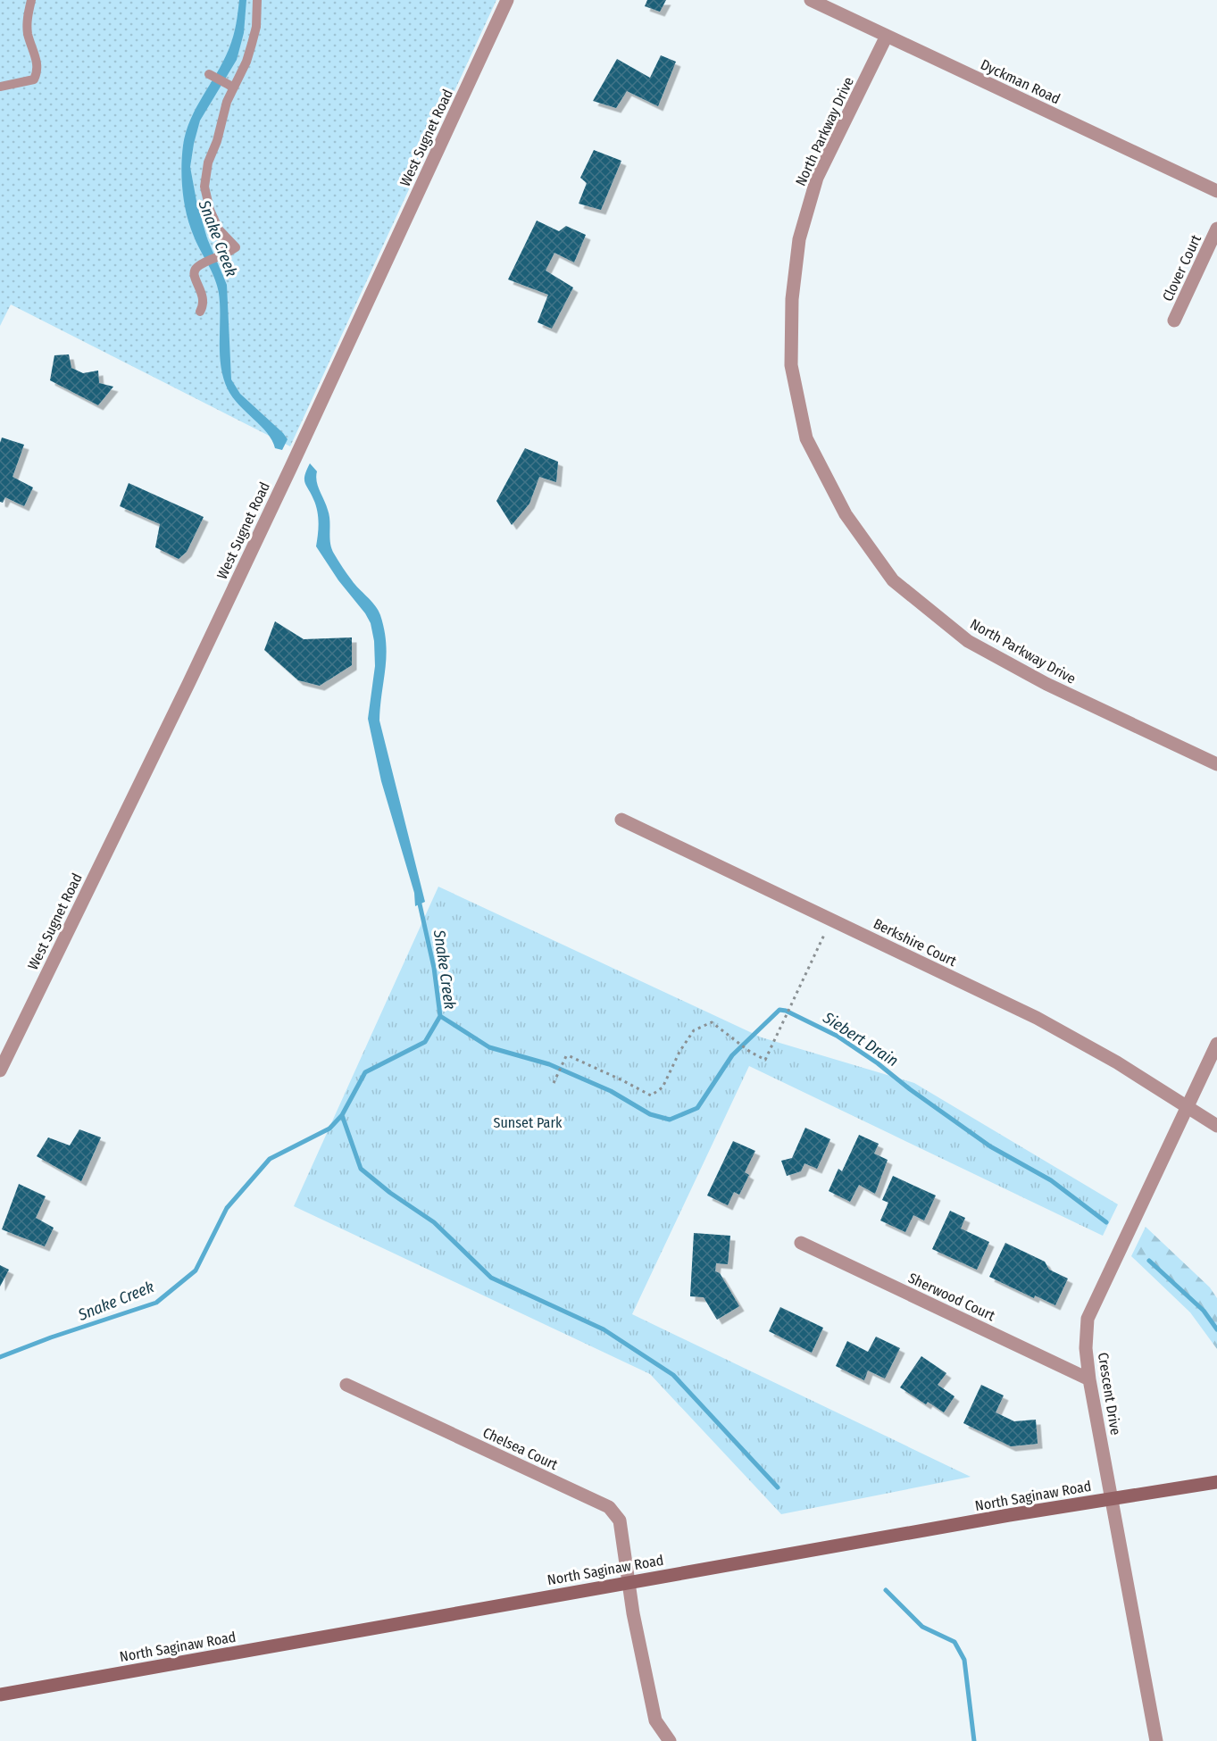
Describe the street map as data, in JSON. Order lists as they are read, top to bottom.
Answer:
{
  "streets": {
    "main road": ["North Saginaw Road"],
    "street": [
      "Dyckman Road",
      "North Parkway Drive",
      "West Sugnet Road",
      "Clover Court",
      "Berkshire Court",
      "Sherwood Court",
      "Crescent Drive",
      "Chelsea Court"
    ]
  },
  "crossings": [
    ["Dyckman Road", "North Parkway Drive"],
    ["Berkshire Court", "Crescent Drive"],
    ["Sherwood Court", "Crescent Drive"],
    ["Crescent Drive", "North Saginaw Road"],
    ["Chelsea Court", "North Saginaw Road"]
  ],
  "water": ["Snake Creek", "Siebert Drain"],
  "parks": ["Sunset Park"]
}
